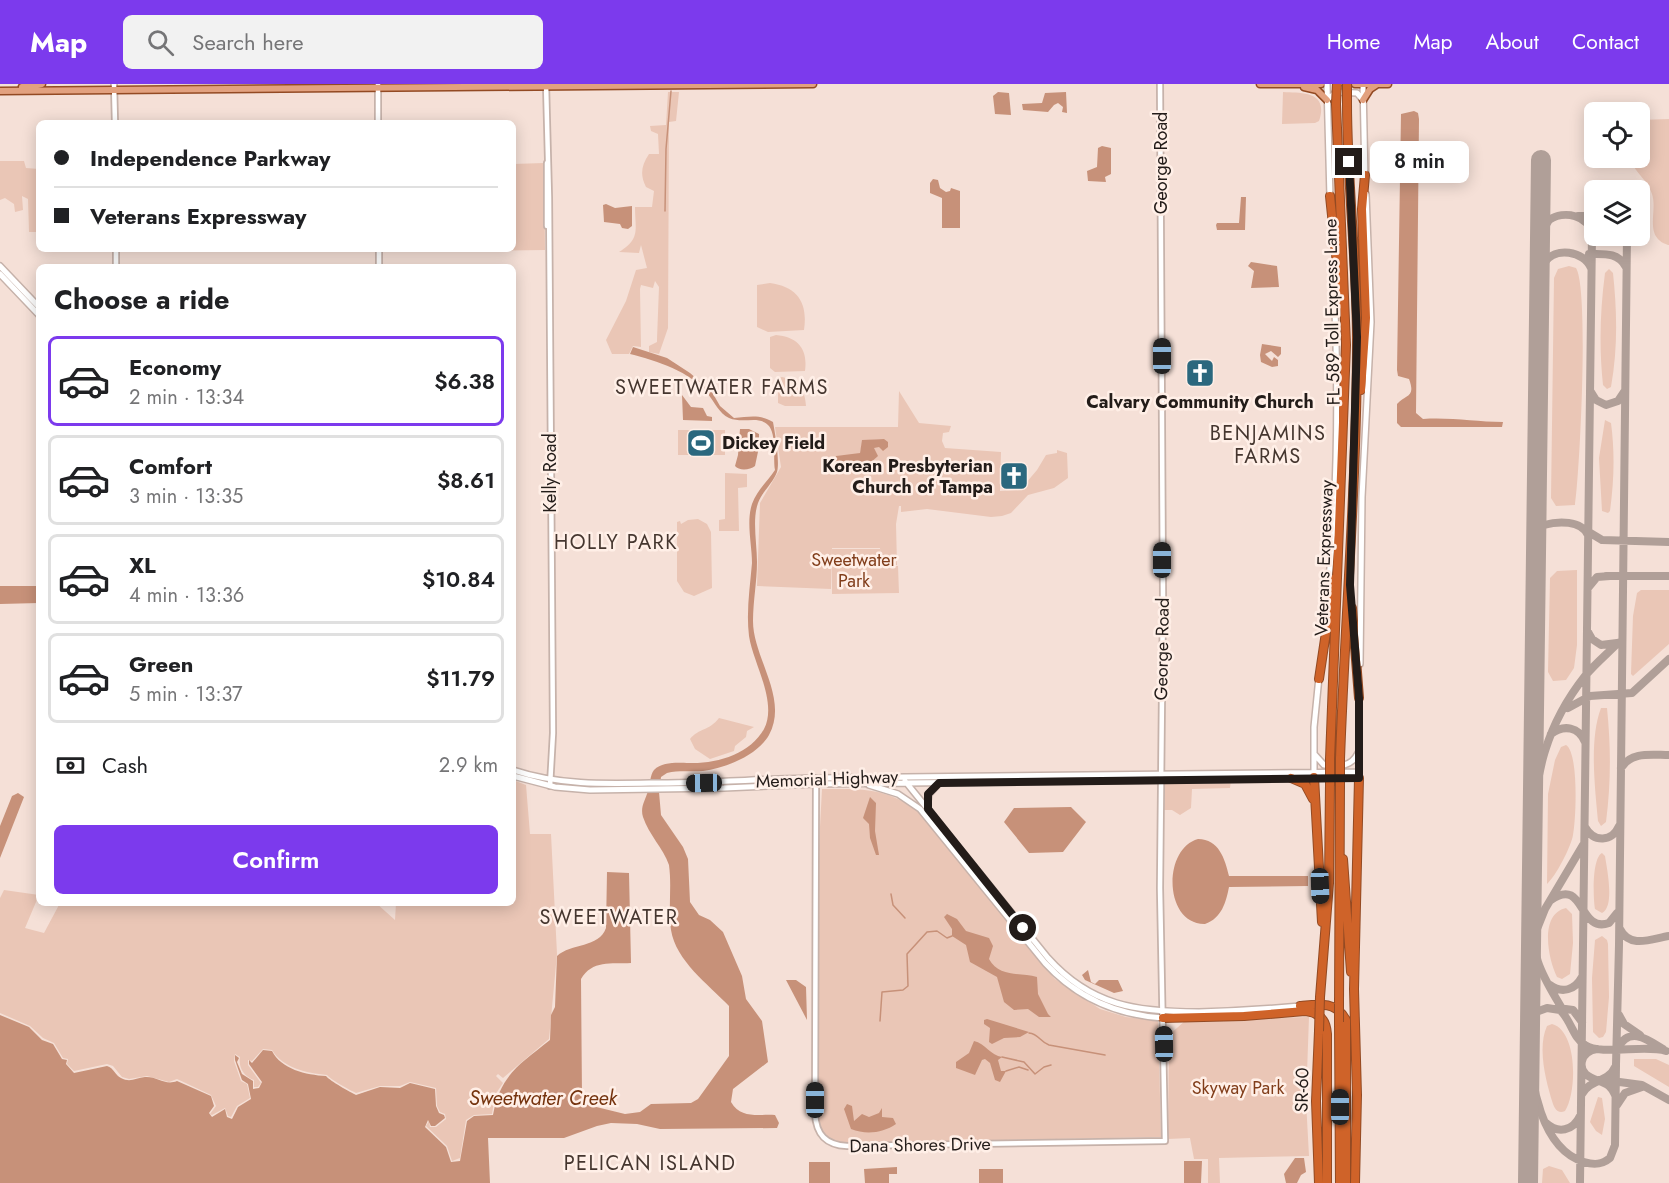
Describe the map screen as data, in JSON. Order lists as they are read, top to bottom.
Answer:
{
  "streets": {
    "highway": ["FL 589 Toll Express Lane", "Veterans Expressway", "SR-60"],
    "main road": ["Memorial Highway"],
    "street": ["George Road", "Kelly Road", "Dana Shores Drive"]
  },
  "crossings": [
    ["George Road", "Memorial Highway"],
    ["George Road", "Dana Shores Drive"],
    ["FL 589 Toll Express Lane", "Veterans Expressway"],
    ["Kelly Road", "Memorial Highway"],
    ["Veterans Expressway", "SR-60"],
    ["Memorial Highway", "Dana Shores Drive"]
  ],
  "districts": [
    "SWEETWATER FARMS",
    "BENJAMINS FARMS",
    "HOLLY PARK",
    "SWEETWATER",
    "PELICAN ISLAND"
  ],
  "water": ["Sweetwater Creek"],
  "parks": ["Sweetwater Park", "Skyway Park"],
  "places": {
    "church": ["Calvary Community Church", "Korean Presbyterian Church of Tampa"],
    "sports": ["Dickey Field"]
  },
  "page": {
    "header": "Map",
    "search": "Search here",
    "nav": [
      "Home",
      "Map",
      "About",
      "Contact"
    ],
    "banner": ["Independence Parkway", "Veterans Expressway"],
    "bubble": "8 min",
    "heading": "Choose a ride",
    "list": [
      {
        "name": "Economy",
        "note": "2 min · 13:34",
        "value": "$6.38"
      },
      {
        "name": "Comfort",
        "note": "3 min · 13:35",
        "value": "$8.61"
      },
      {
        "name": "XL",
        "note": "4 min · 13:36",
        "value": "$10.84"
      },
      {
        "name": "Green",
        "note": "5 min · 13:37",
        "value": "$11.79"
      }
    ],
    "pay": ["Cash", "2.9 km"],
    "buttons": "Confirm"
  }
}
